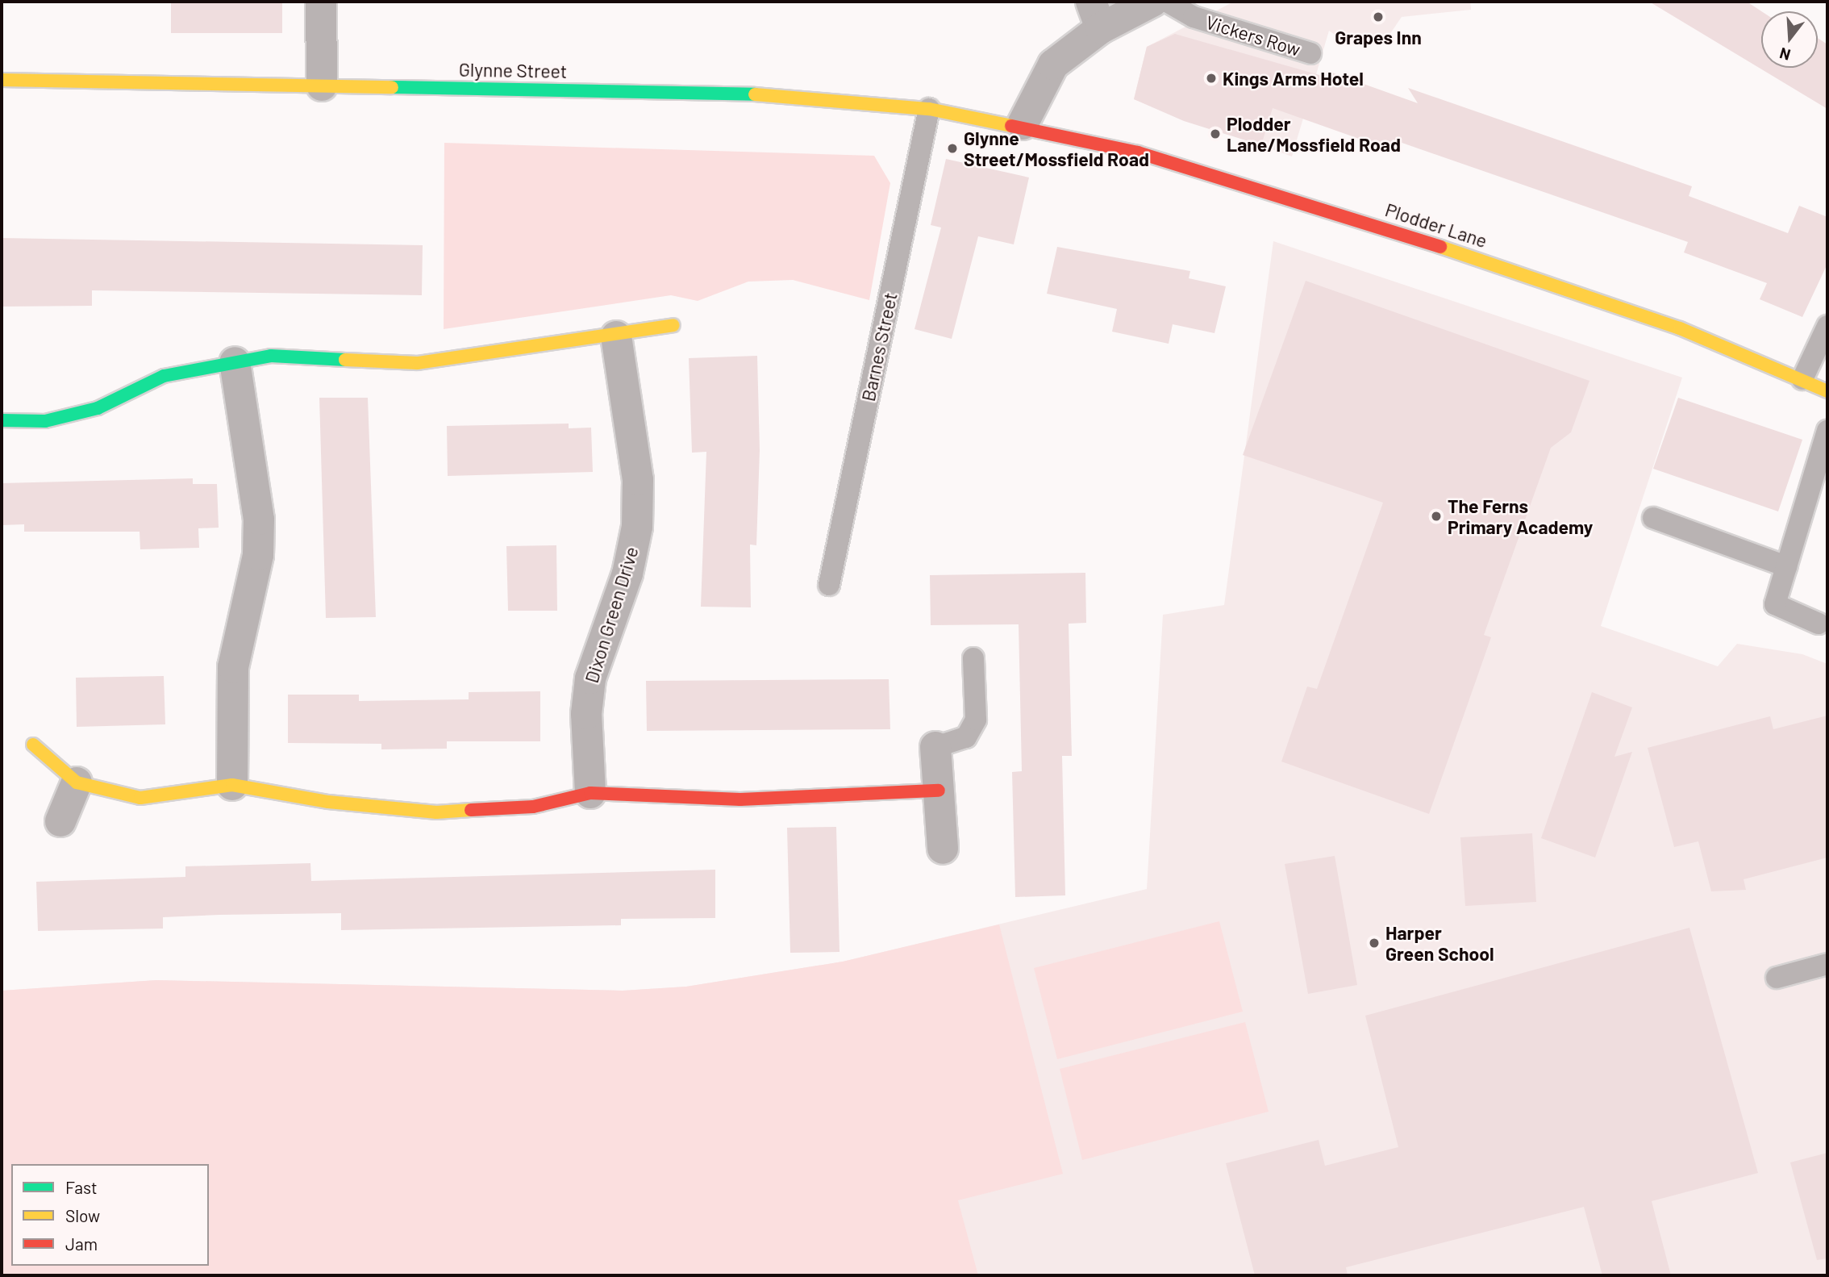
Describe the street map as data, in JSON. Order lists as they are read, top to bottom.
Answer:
{
  "streets": {
    "main road": ["Glynne Street", "Plodder Lane"],
    "street": ["Dixon Green Drive"],
    "lane": ["Vickers Row", "Barnes Street"]
  },
  "crossings": [
    ["Glynne Street", "Plodder Lane"],
    ["Glynne Street", "Barnes Street"]
  ],
  "places": [
    "Grapes Inn",
    "Kings Arms Hotel",
    "Plodder Lane/Mossfield Road",
    "Glynne Street/Mossfield Road",
    "The Ferns Primary Academy",
    "Harper Green School"
  ],
  "legend": ["Fast", "Slow", "Jam"],
  "north": "bottom"
}
